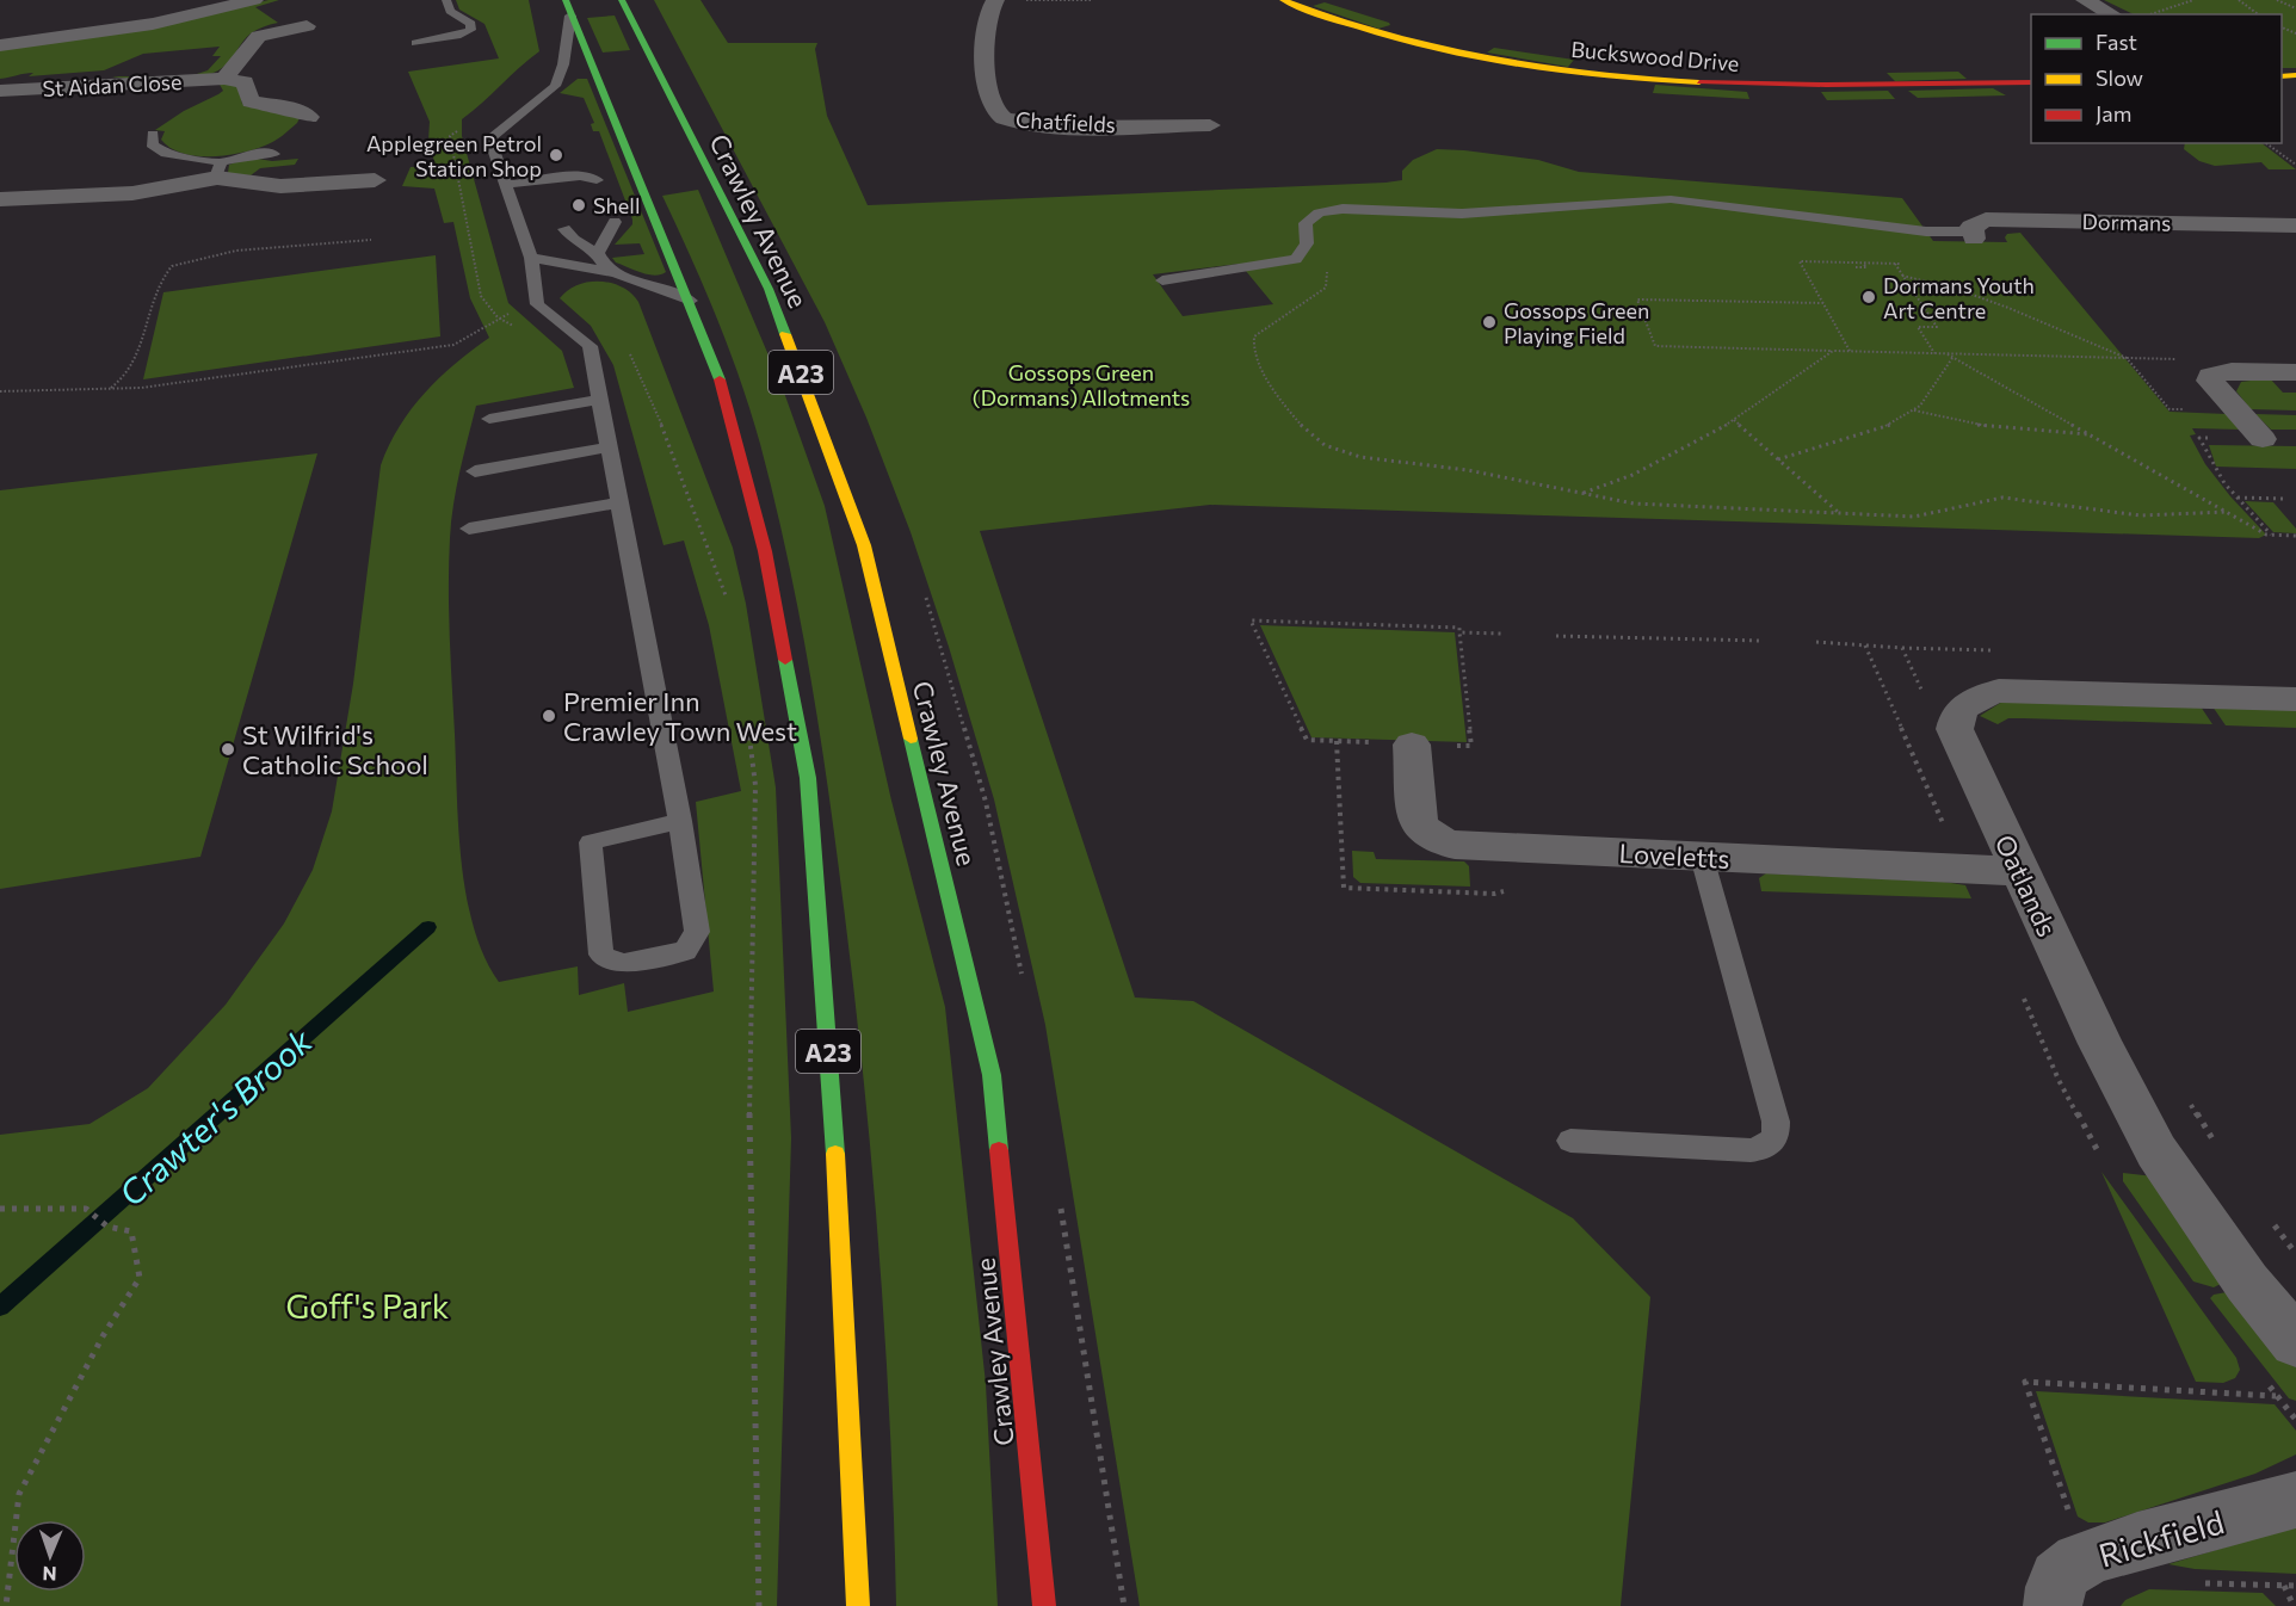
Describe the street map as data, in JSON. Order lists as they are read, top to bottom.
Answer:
{
  "streets": {
    "main road": ["Buckswood Drive", "Crawley Avenue", "A23"],
    "street": [
      "St Aidan Close",
      "Chatfields",
      "Dormans",
      "Loveletts",
      "Oatlands",
      "Rickfield"
    ]
  },
  "crossings": [
    ["Loveletts", "Oatlands"]
  ],
  "water": ["Crawter's Brook"],
  "parks": ["Gossops Green (Dormans) Allotments", "Goff's Park"],
  "places": [
    "Applegreen Petrol Station Shop",
    "Shell",
    "Dormans Youth Art Centre",
    "Gossops Green Playing Field",
    "Premier Inn Crawley Town West",
    "St Wilfrid's Catholic School"
  ],
  "legend": ["Fast", "Slow", "Jam"],
  "north": "bottom"
}
